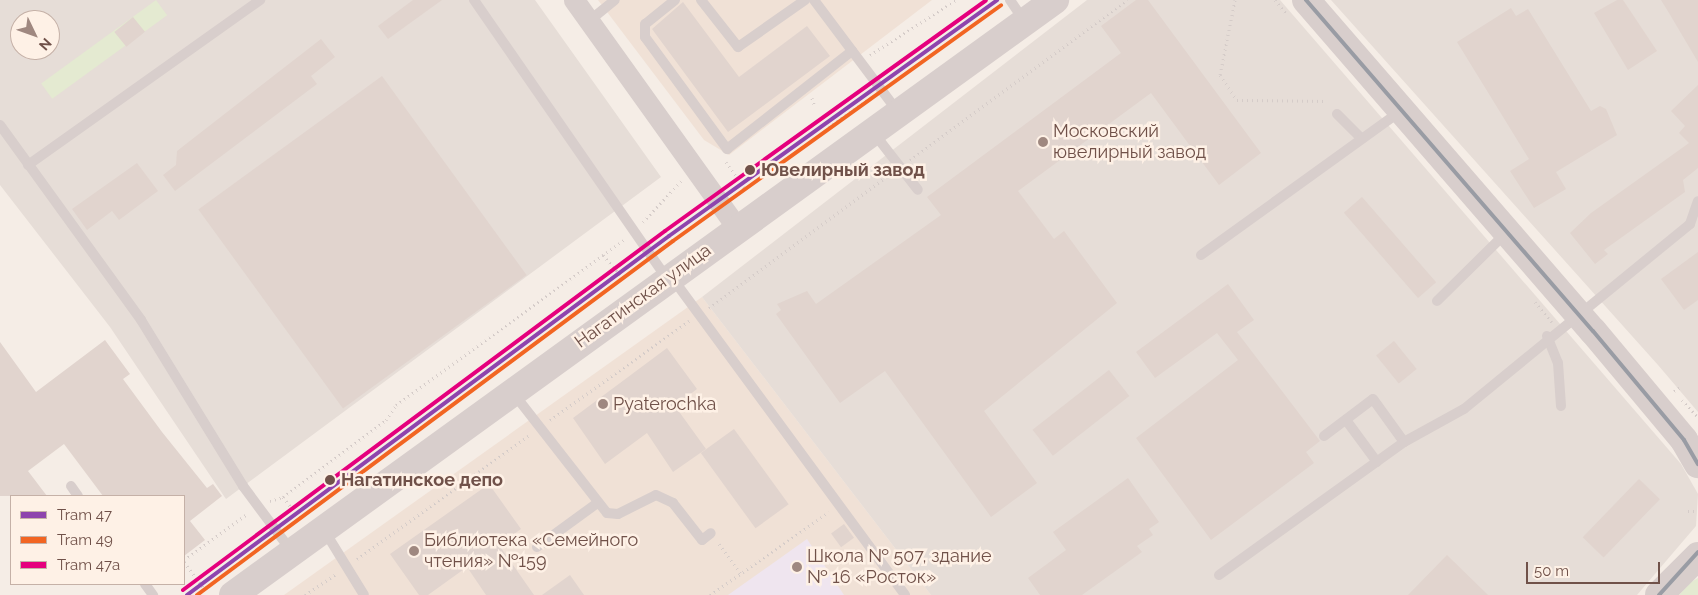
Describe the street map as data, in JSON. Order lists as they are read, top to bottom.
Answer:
{
  "streets": {
    "street": ["Нагатинская улица"]
  },
  "places": [
    "Московский ювелирный завод",
    "Ювелирный завод",
    "Pyaterochka",
    "Нагатинское депо",
    "Библиотека «Семейного чтения» №159",
    "Школа № 507, здание № 16 «Росток»"
  ],
  "lines": ["tram line 47", "tram line 47а", "tram line 49"],
  "legend": ["Tram 47", "Tram 49", "Tram 47а"],
  "scale_bar": "50 m",
  "north": "bottom right"
}
